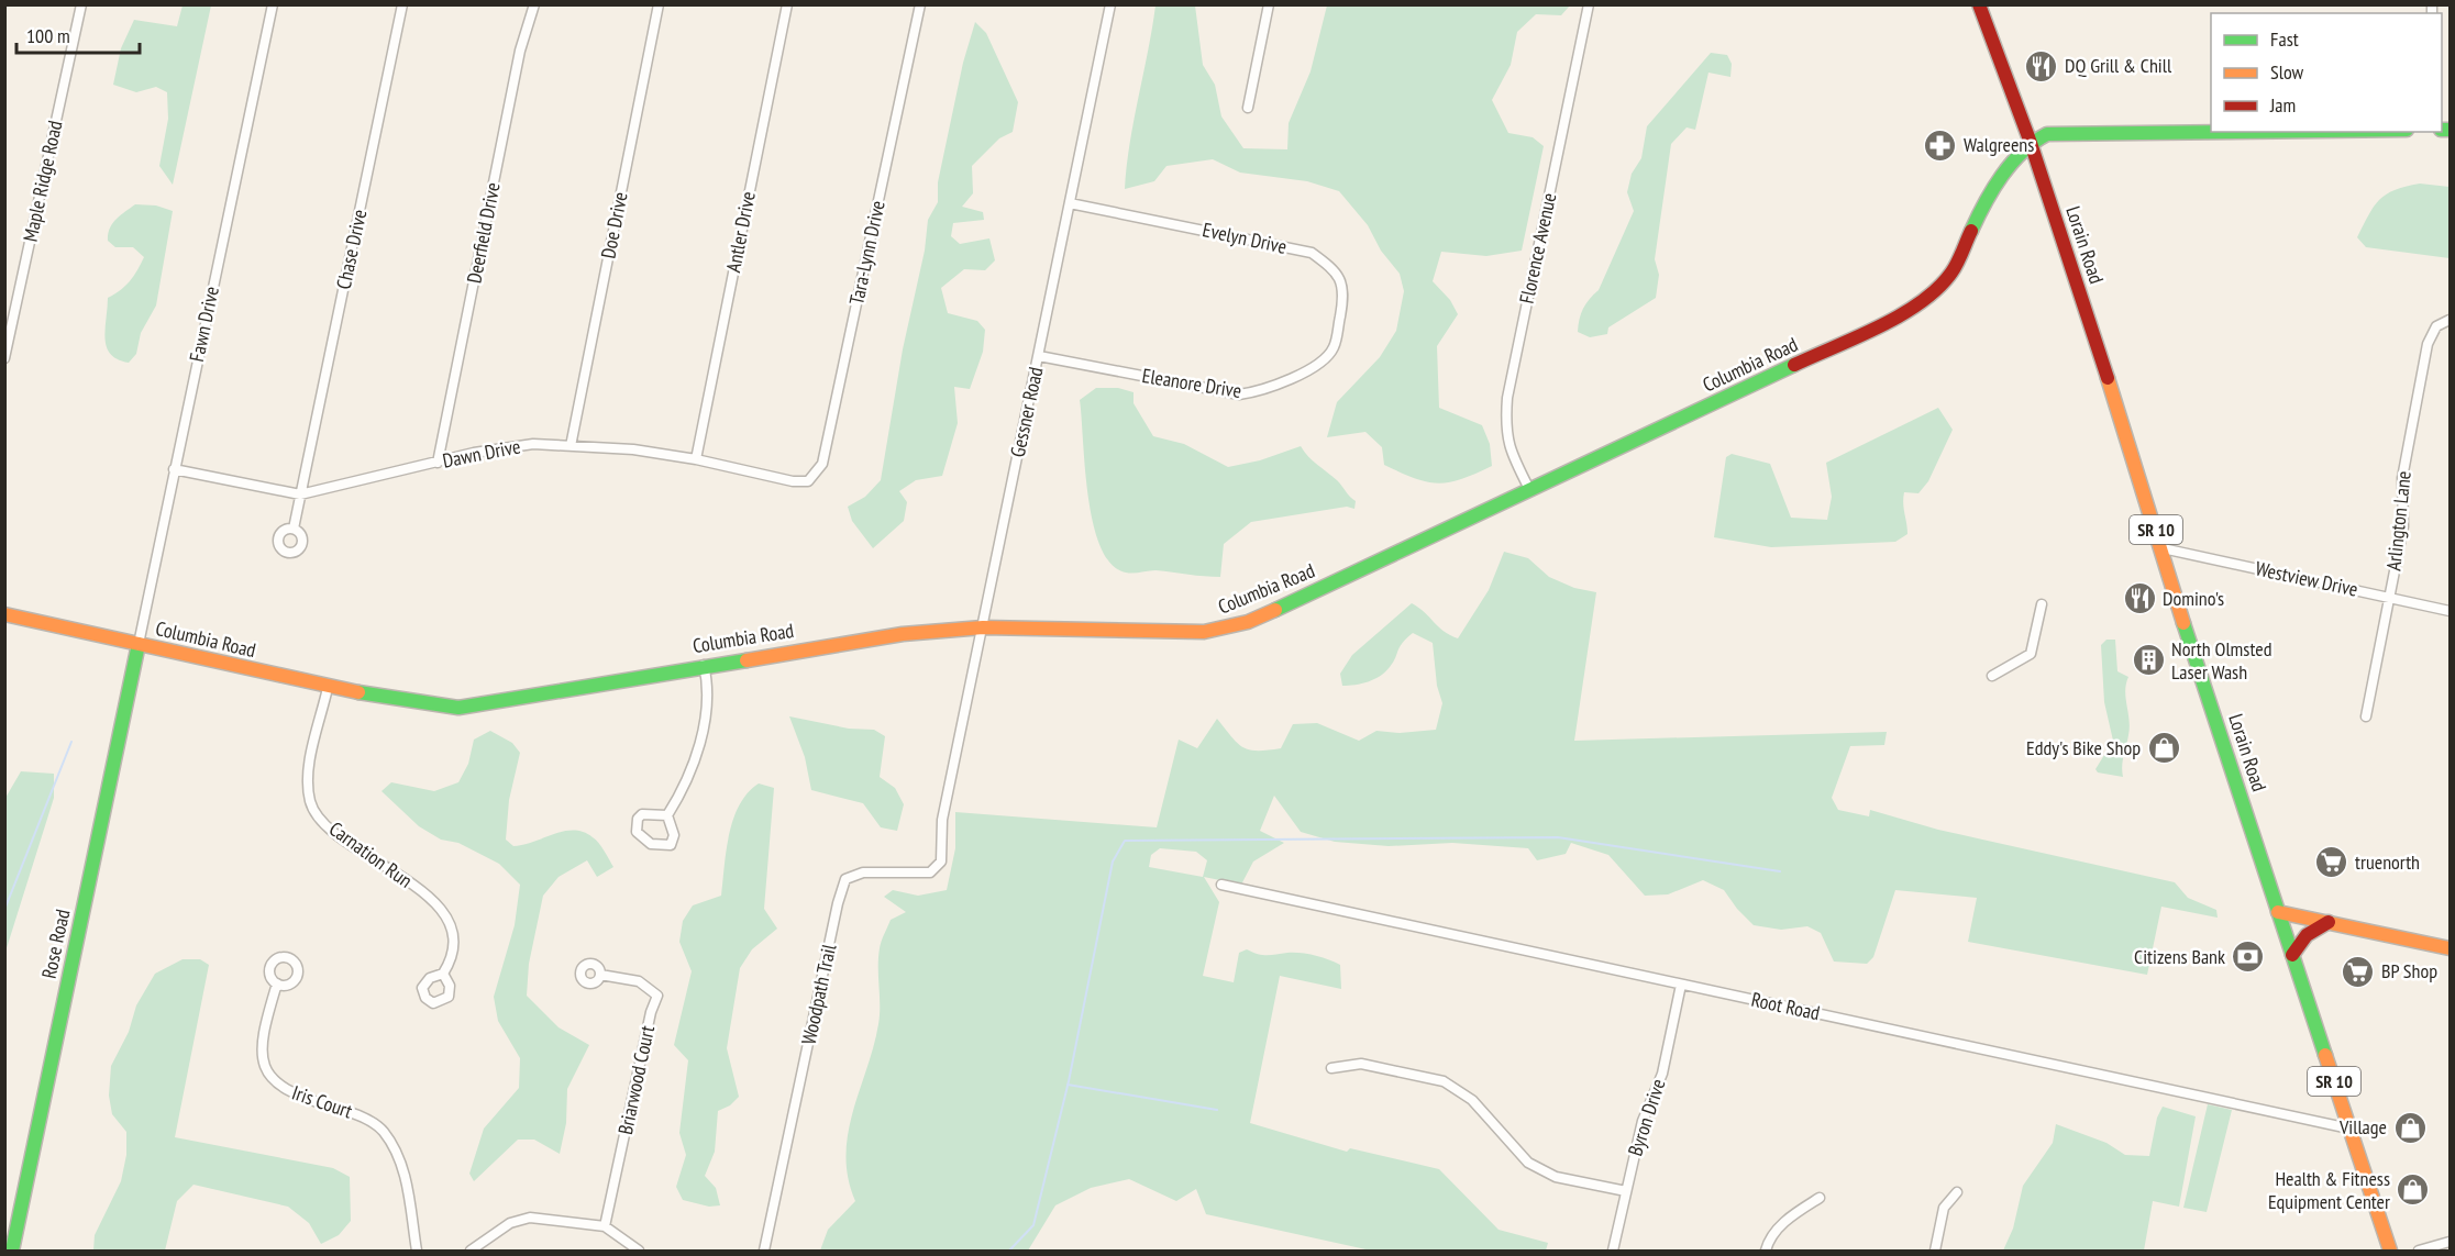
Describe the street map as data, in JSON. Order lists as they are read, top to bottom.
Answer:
{
  "streets": {
    "main road": [
      "Lorain Road",
      "Columbia Road",
      "SR 10",
      "Rose Road"
    ],
    "street": [
      "Maple Ridge Road",
      "Doe Drive",
      "Antler Drive",
      "Deerfield Drive",
      "Evelyn Drive",
      "Florence Avenue",
      "Chase Drive",
      "Tara-Lynn Drive",
      "Fawn Drive",
      "Eleanore Drive",
      "Gessner Road",
      "Dawn Drive",
      "Arlington Lane",
      "Westview Drive",
      "Carnation Run",
      "Woodpath Trail",
      "Root Road",
      "Briarwood Court",
      "Iris Court",
      "Byron Drive"
    ]
  },
  "crossings": [
    ["Doe Drive", "Dawn Drive"],
    ["Antler Drive", "Dawn Drive"],
    ["Deerfield Drive", "Dawn Drive"],
    ["Evelyn Drive", "Eleanore Drive"],
    ["Evelyn Drive", "Gessner Road"],
    ["Lorain Road", "Columbia Road"],
    ["Lorain Road", "Westview Drive"],
    ["Lorain Road", "Root Road"],
    ["Florence Avenue", "Columbia Road"],
    ["Chase Drive", "Dawn Drive"],
    ["Tara-Lynn Drive", "Dawn Drive"],
    ["Fawn Drive", "Columbia Road"],
    ["Fawn Drive", "Dawn Drive"],
    ["Fawn Drive", "Rose Road"],
    ["Columbia Road", "Gessner Road"],
    ["Columbia Road", "Carnation Run"],
    ["Columbia Road", "Rose Road"],
    ["Eleanore Drive", "Gessner Road"],
    ["Gessner Road", "Woodpath Trail"],
    ["Arlington Lane", "Westview Drive"],
    ["Root Road", "Byron Drive"]
  ],
  "places": {
    "restaurant": ["DQ Grill & Chill", "Domino's"],
    "pharmacy": ["Walgreens"],
    "building": ["North Olmsted Laser Wash"],
    "shop": ["Eddy's Bike Shop", "Village", "Health & Fitness Equipment Center"],
    "supermarket": ["truenorth", "BP Shop"],
    "bank": ["Citizens Bank"]
  },
  "legend": ["Fast", "Slow", "Jam"],
  "scale_bar": "100 m"
}
